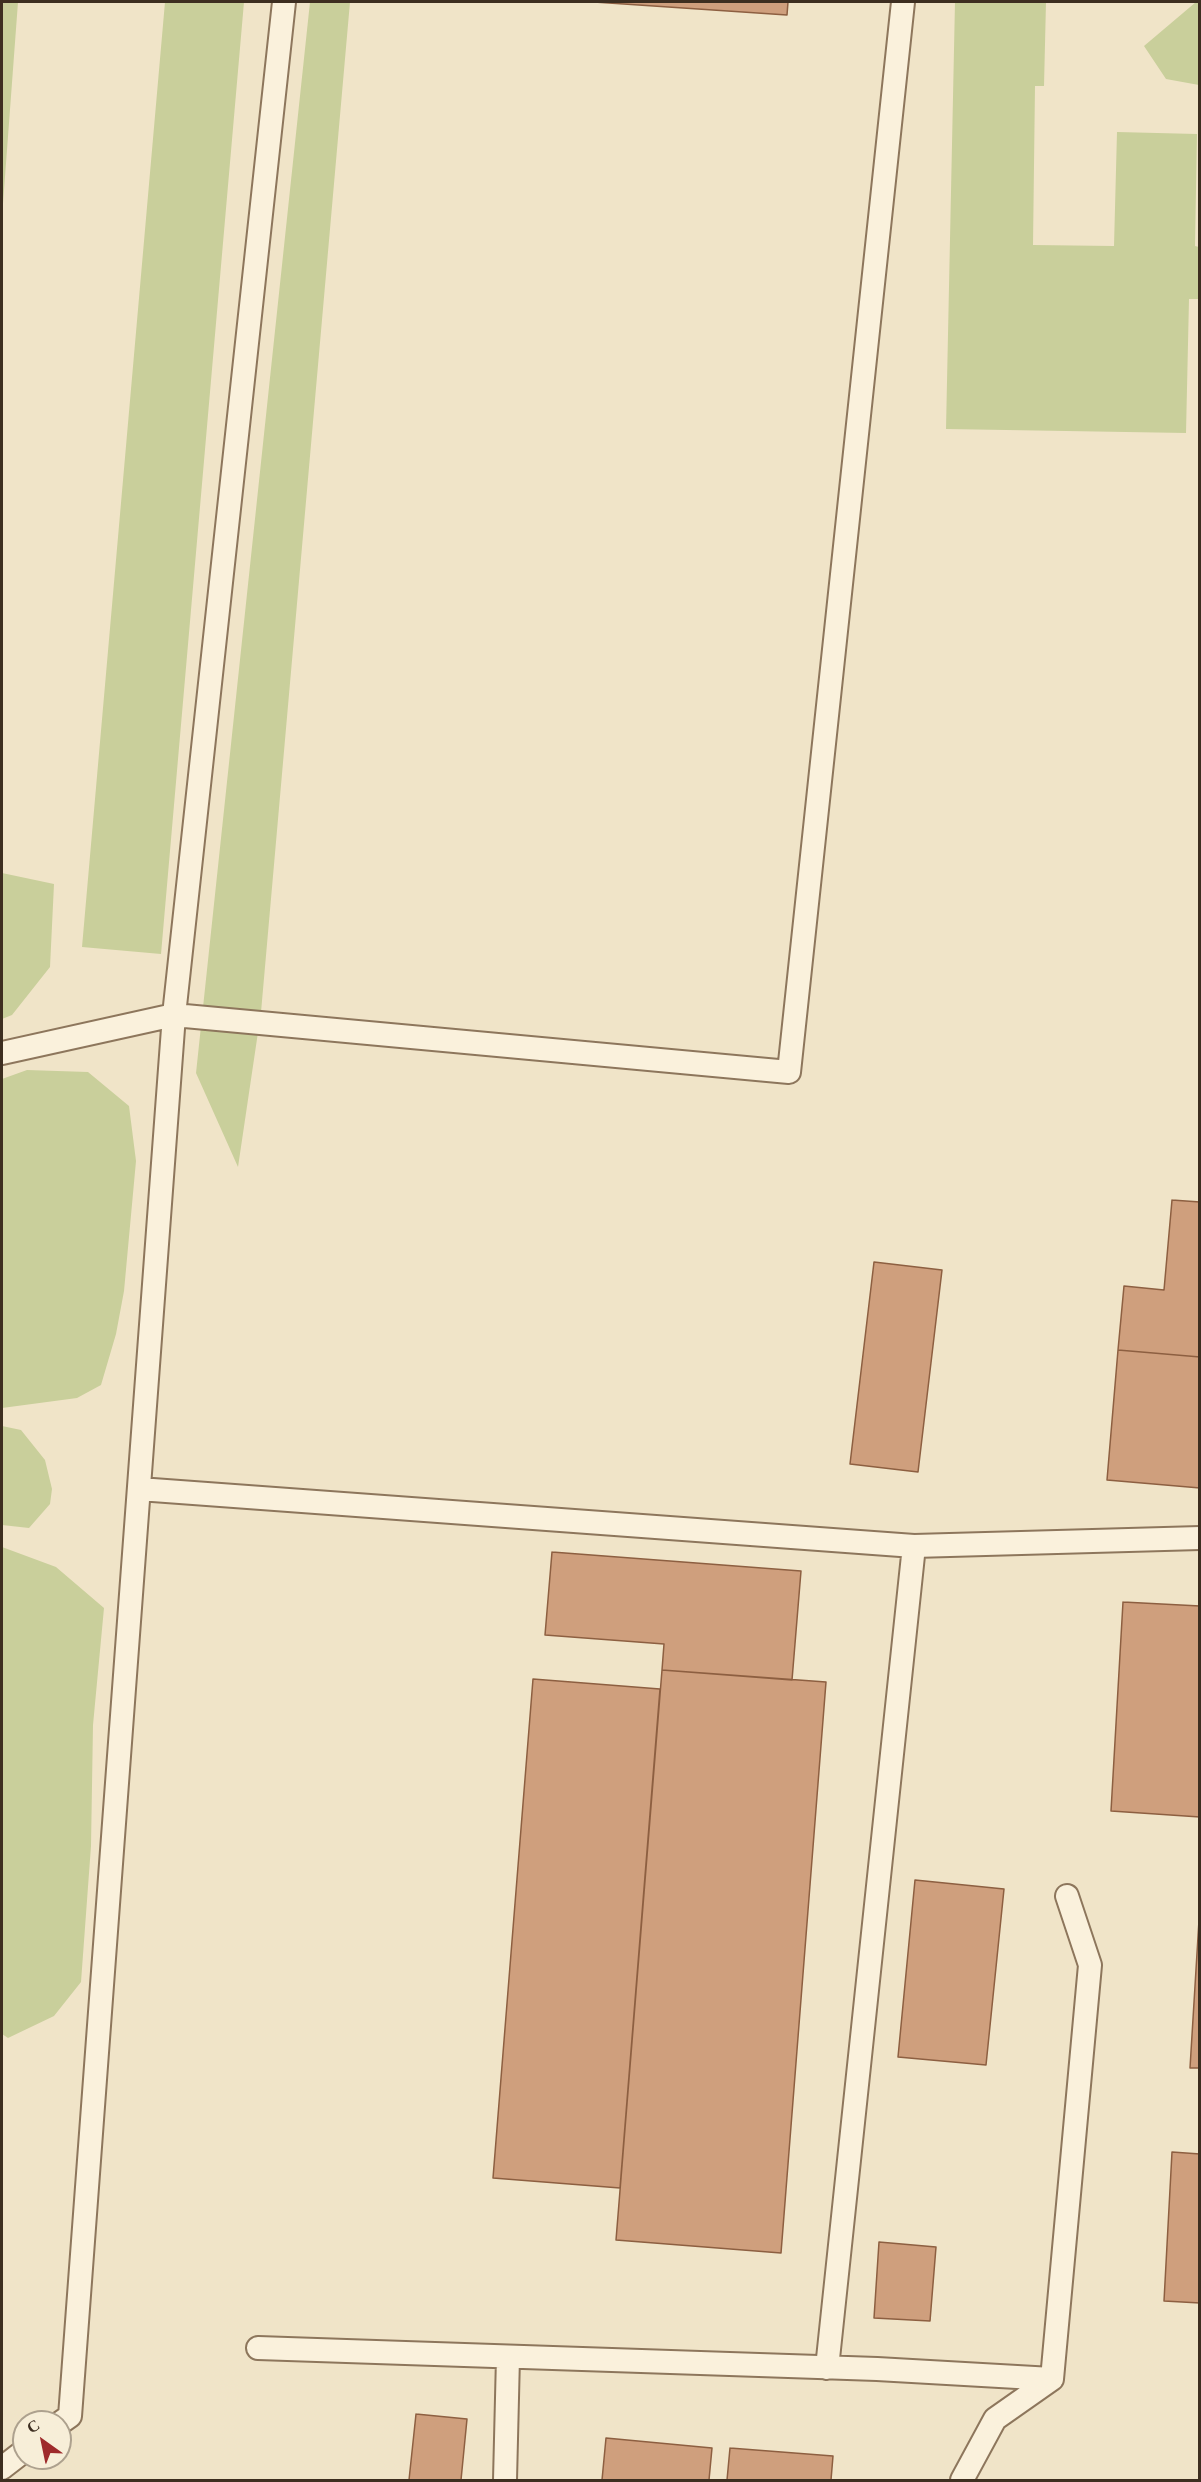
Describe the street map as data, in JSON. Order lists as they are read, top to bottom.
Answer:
{
  "north": "top left"
}
